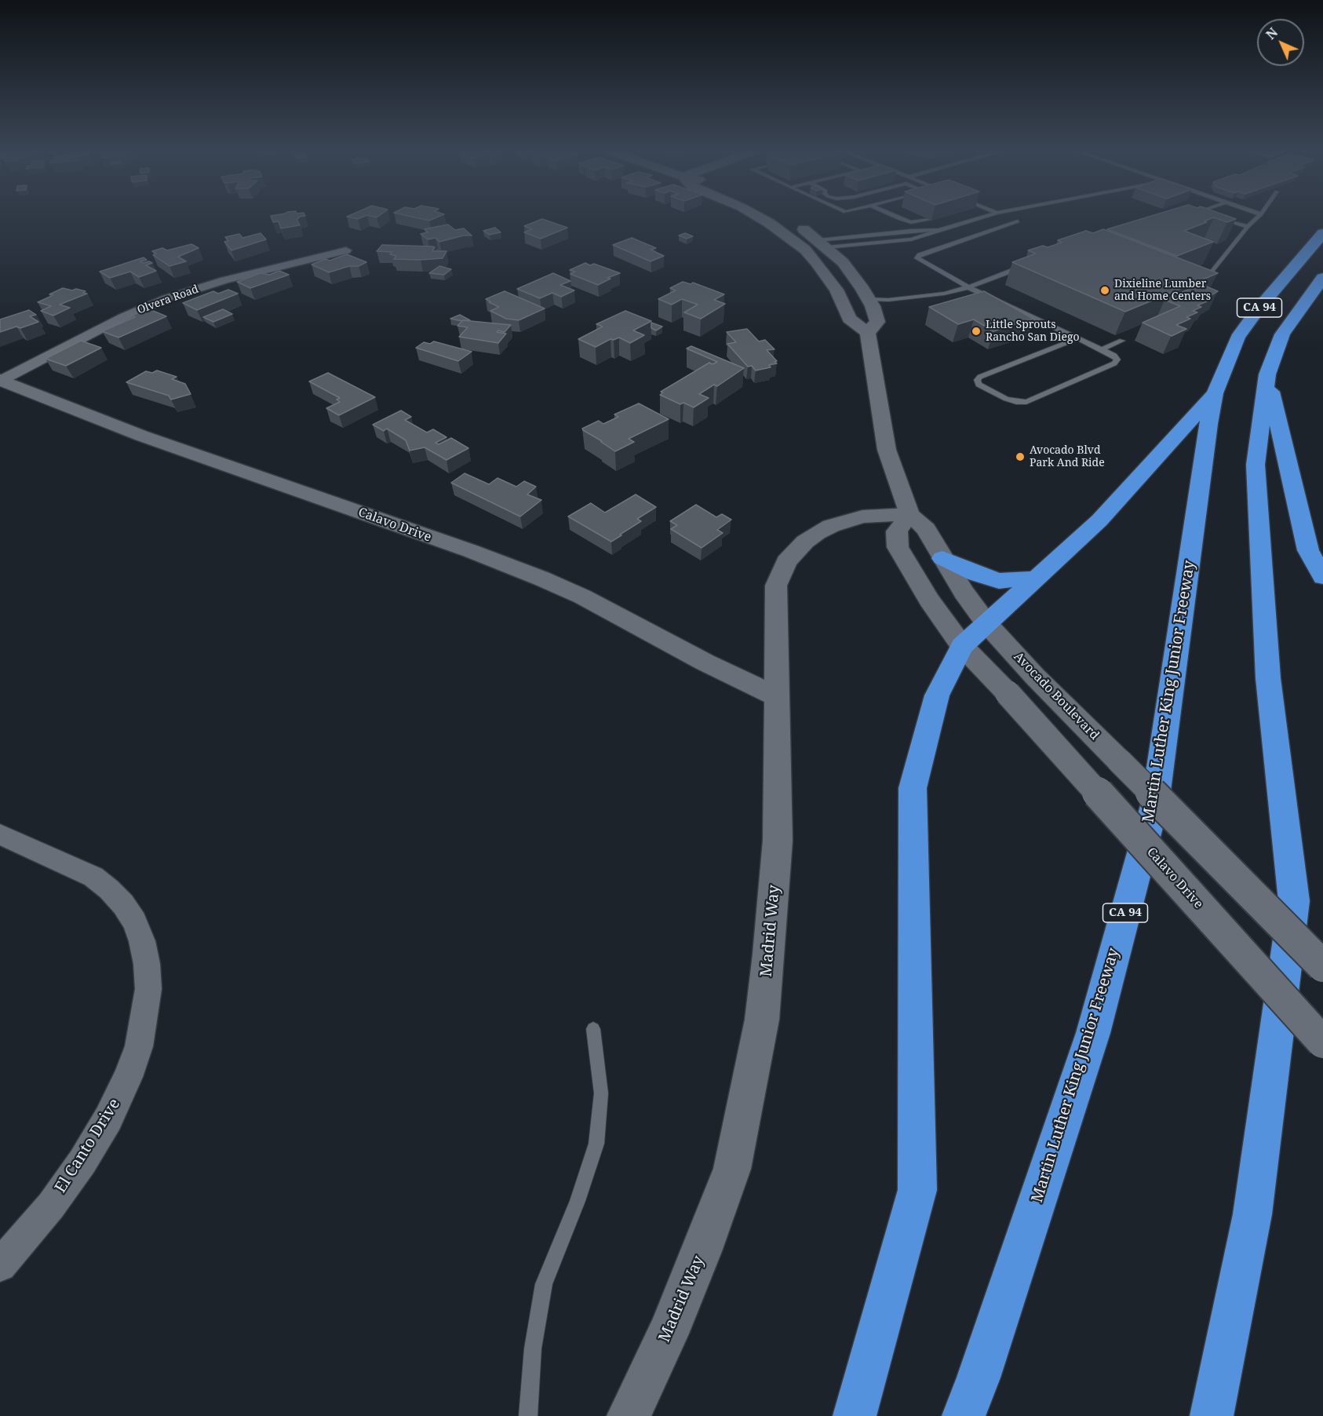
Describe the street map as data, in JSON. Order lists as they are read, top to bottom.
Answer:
{
  "streets": {
    "highway": ["CA 94", "Martin Luther King Junior Freeway"],
    "main road": ["Calavo Drive", "Avocado Boulevard", "Madrid Way"],
    "street": ["Olvera Road", "El Canto Drive"]
  },
  "crossings": [
    ["Olvera Road", "Calavo Drive"],
    ["CA 94", "Martin Luther King Junior Freeway"],
    ["Calavo Drive", "Madrid Way"],
    ["Avocado Boulevard", "Madrid Way"]
  ],
  "places": ["Dixieline Lumber and Home Centers", "Little Sprouts Rancho San Diego", "Avocado Blvd Park And Ride"],
  "north": "top left"
}
